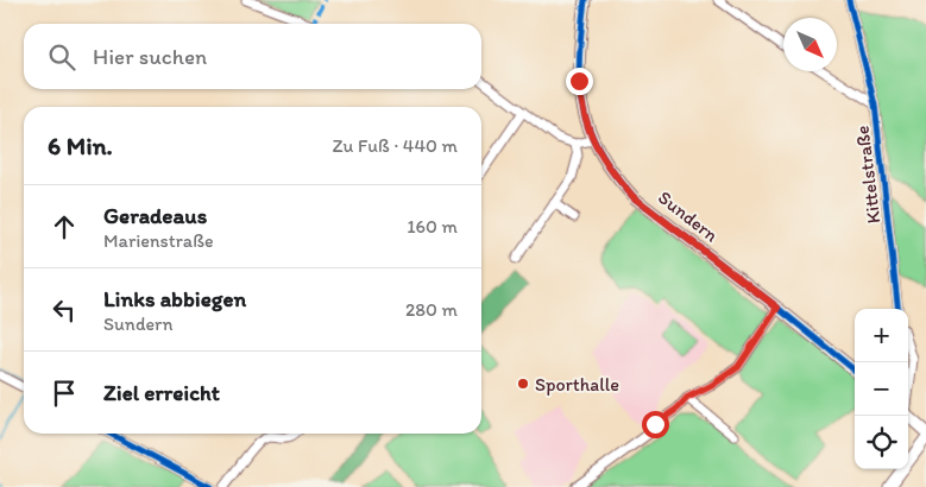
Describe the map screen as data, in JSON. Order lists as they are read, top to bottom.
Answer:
{
  "streets": {
    "street": ["Kittelstraße", "Sundern"]
  },
  "places": ["Sporthalle"],
  "north": "bottom right",
  "page": {
    "search": "Hier suchen",
    "heading": ["6 Min.", "Zu Fuß · 440 m"],
    "list": [
      ["Geradeaus", "Marienstraße", "160 m"],
      ["Links abbiegen", "Sundern", "280 m"],
      "Ziel erreicht"
    ],
    "map_buttons": ["+", "−"]
  }
}
